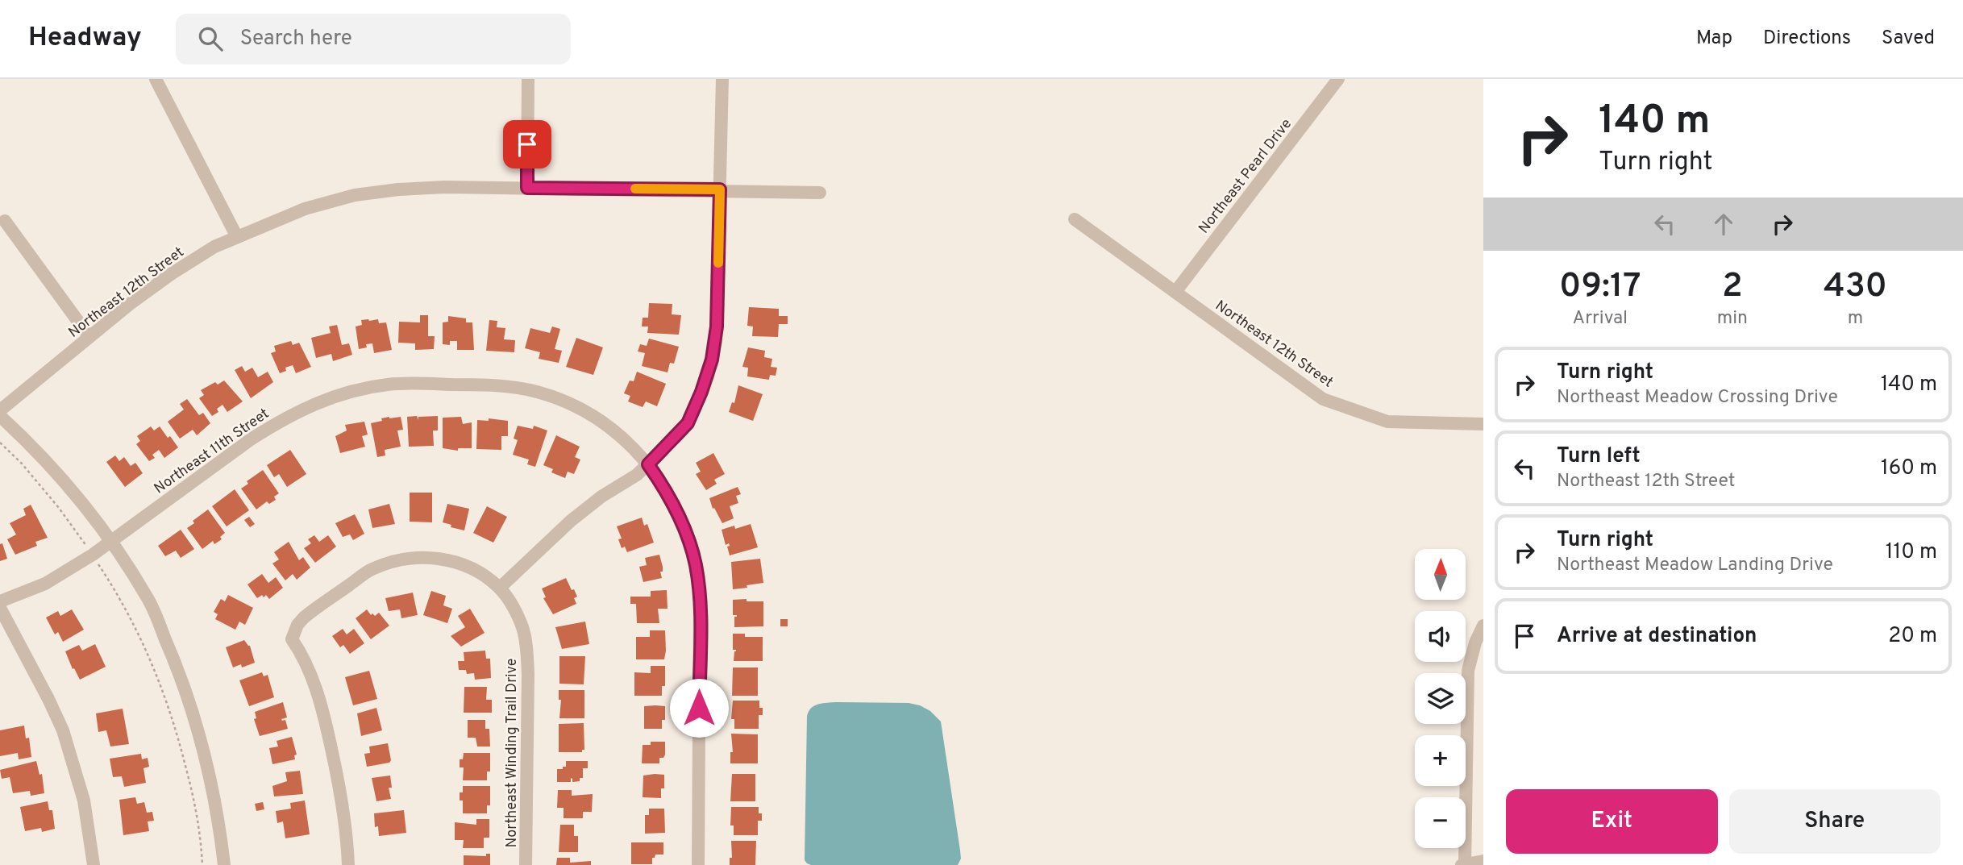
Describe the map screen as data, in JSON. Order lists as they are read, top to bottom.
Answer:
{
  "streets": {
    "street": [
      "Northeast Pearl Drive",
      "Northeast 12th Street",
      "Northeast 11th Street",
      "Northeast Winding Trail Drive"
    ]
  },
  "crossings": [
    ["Northeast Pearl Drive", "Northeast 12th Street"]
  ],
  "north": "top",
  "page": {
    "header": "Headway",
    "search": "Search here",
    "nav": ["Map", "Directions", "Saved"],
    "turn": ["140 m", "Turn right"],
    "eta": [
      "09:17",
      "Arrival",
      "2",
      "min",
      "430",
      "m"
    ],
    "list": [
      {
        "name": "Turn right",
        "note": "Northeast Meadow Crossing Drive",
        "value": "140 m"
      },
      {
        "name": "Turn left",
        "note": "Northeast 12th Street",
        "value": "160 m"
      },
      {
        "name": "Turn right",
        "note": "Northeast Meadow Landing Drive",
        "value": "110 m"
      },
      {
        "name": "Arrive at destination",
        "value": "20 m"
      }
    ],
    "map_buttons": ["+", "−"],
    "buttons": ["Exit", "Share"]
  }
}
